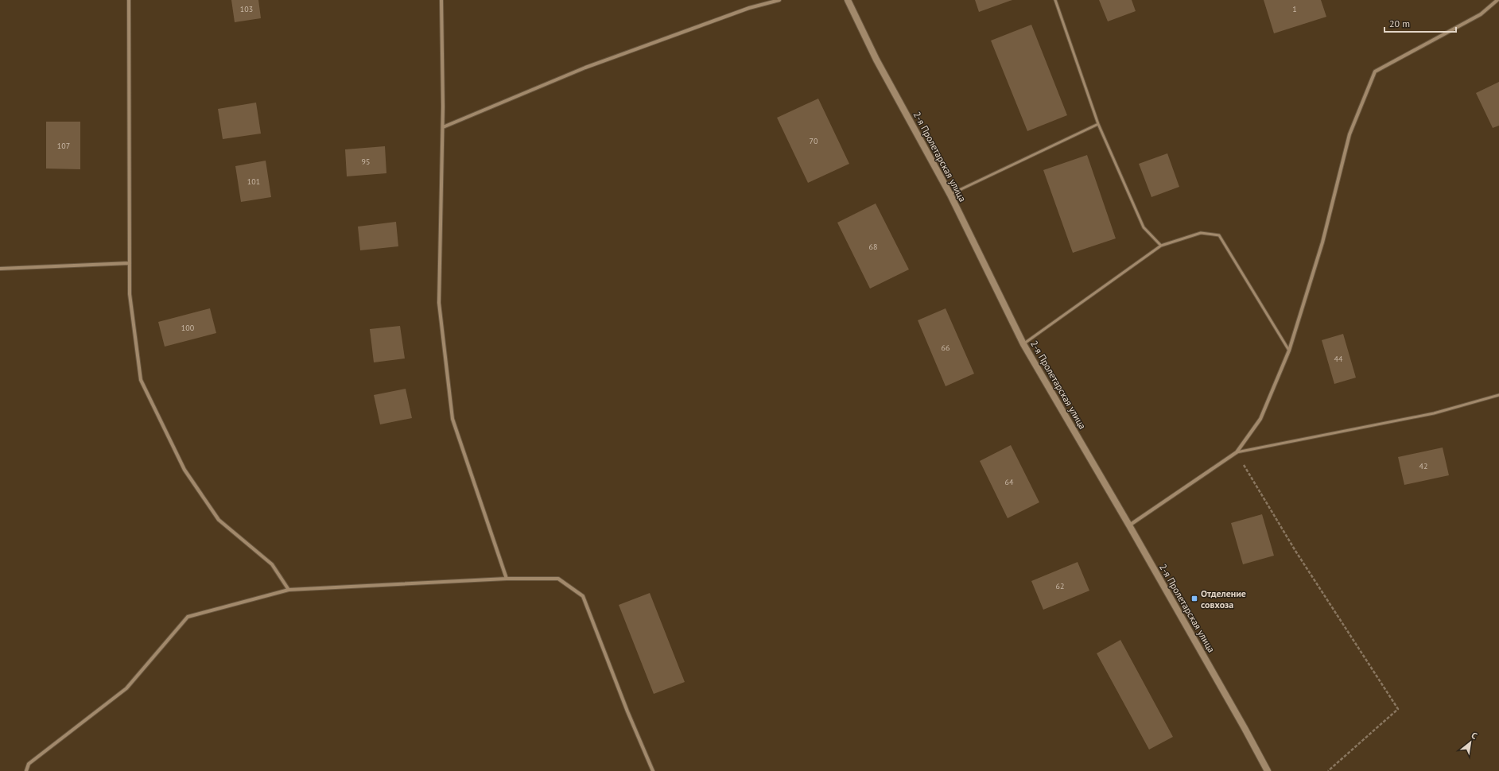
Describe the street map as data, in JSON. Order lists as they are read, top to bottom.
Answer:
{
  "streets": {
    "main road": ["2-я Пролетарская улица"]
  },
  "places": {
    "transit": ["Отделение совхоза"]
  },
  "house_numbers": [
    "103",
    "1",
    "70",
    "107",
    "95",
    "101",
    "68",
    "100",
    "66",
    "44",
    "42",
    "64",
    "62"
  ],
  "scale_bar": "20 m",
  "north": "top right"
}
